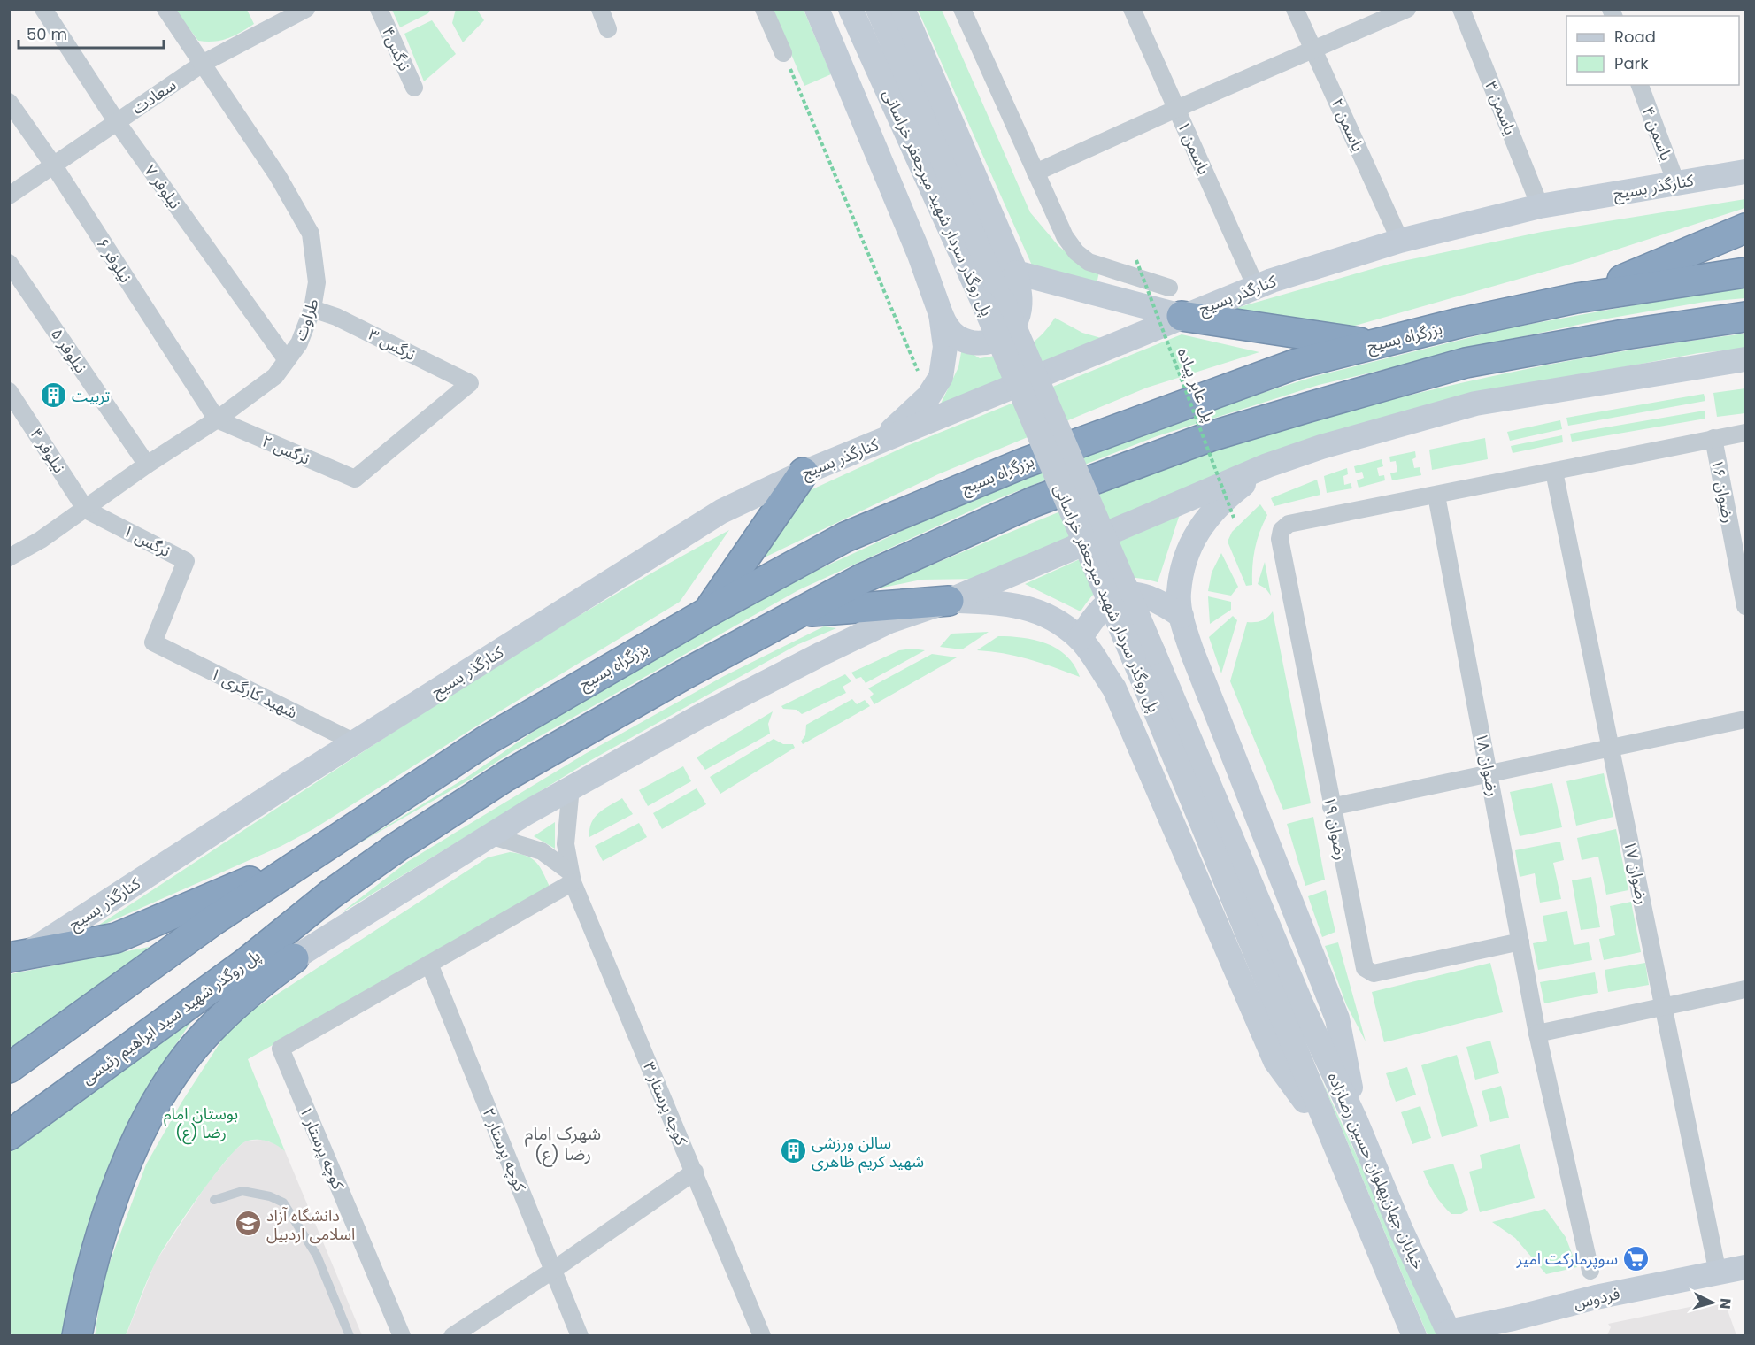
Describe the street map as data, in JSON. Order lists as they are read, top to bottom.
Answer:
{
  "streets": {
    "highway": ["بزرگراه بسیج", "پل روگذر شهید سید ابراهیم رئیسی"],
    "main road": [
      "کنارگذر بسیج",
      "پل روگذر سردار شهید میرجعفر خراسانی",
      "خیابان جهان‌پهلوان حسین رضا‌زاده",
      "فردوس"
    ],
    "street": [
      "نرگس۴",
      "سعادت",
      "یاسمن ۳",
      "یاسمن ۲",
      "یاسمن ۴",
      "یاسمن ۱",
      "نیلوفر ۷",
      "نیلوفر ۶",
      "طراوت",
      "نرگس ۳",
      "نیلوفر ۵",
      "نرگس ۲",
      "نیلوفر ۴",
      "رضوان ۱۶",
      "نرگس ۱",
      "شهید کارگری ۱",
      "رضوان ۱۸",
      "رضوان ۱۹",
      "رضوان ۱۷",
      "کوچه پرستار ۳",
      "کوچه پرستار ۱",
      "کوچه پرستار ۲"
    ],
    "path": ["پل عابر پیاده"]
  },
  "crossings": [
    ["سعادت", "نیلوفر ۷"],
    ["سعادت", "نیلوفر ۶"],
    ["سعادت", "طراوت"],
    ["یاسمن ۳", "کنارگذر بسیج"],
    ["یاسمن ۲", "کنارگذر بسیج"],
    ["یاسمن ۴", "کنارگذر بسیج"],
    ["یاسمن ۱", "کنارگذر بسیج"],
    ["نیلوفر ۷", "طراوت"],
    ["کنارگذر بسیج", "شهید کارگری ۱"],
    ["پل روگذر سردار شهید میرجعفر خراسانی", "خیابان جهان‌پهلوان حسین رضا‌زاده"],
    ["نیلوفر ۶", "طراوت"],
    ["نیلوفر ۶", "نرگس ۲"],
    ["طراوت", "نرگس ۳"],
    ["طراوت", "نیلوفر ۵"],
    ["طراوت", "نرگس ۲"],
    ["طراوت", "نیلوفر ۴"],
    ["طراوت", "نرگس ۱"],
    ["نرگس ۳", "نرگس ۲"],
    ["نیلوفر ۴", "نرگس ۱"],
    ["نرگس ۱", "شهید کارگری ۱"],
    ["رضوان ۱۸", "رضوان ۱۹"],
    ["رضوان ۱۷", "فردوس"],
    ["کوچه پرستار ۱", "کوچه پرستار ۲"],
    ["خیابان جهان‌پهلوان حسین رضا‌زاده", "فردوس"]
  ],
  "districts": ["شهرک امام رضا (ع)"],
  "parks": ["بوستان امام رضا (ع)"],
  "places": {
    "building": ["تربیت", "سالن ورزشی شهید کریم ظاهری"],
    "school or university": ["دانشگاه آزاد اسلامی اردبیل"],
    "supermarket": ["سوپرمارکت امیر"]
  },
  "legend": ["Road", "Park"],
  "scale_bar": "50 m",
  "north": "right"
}
